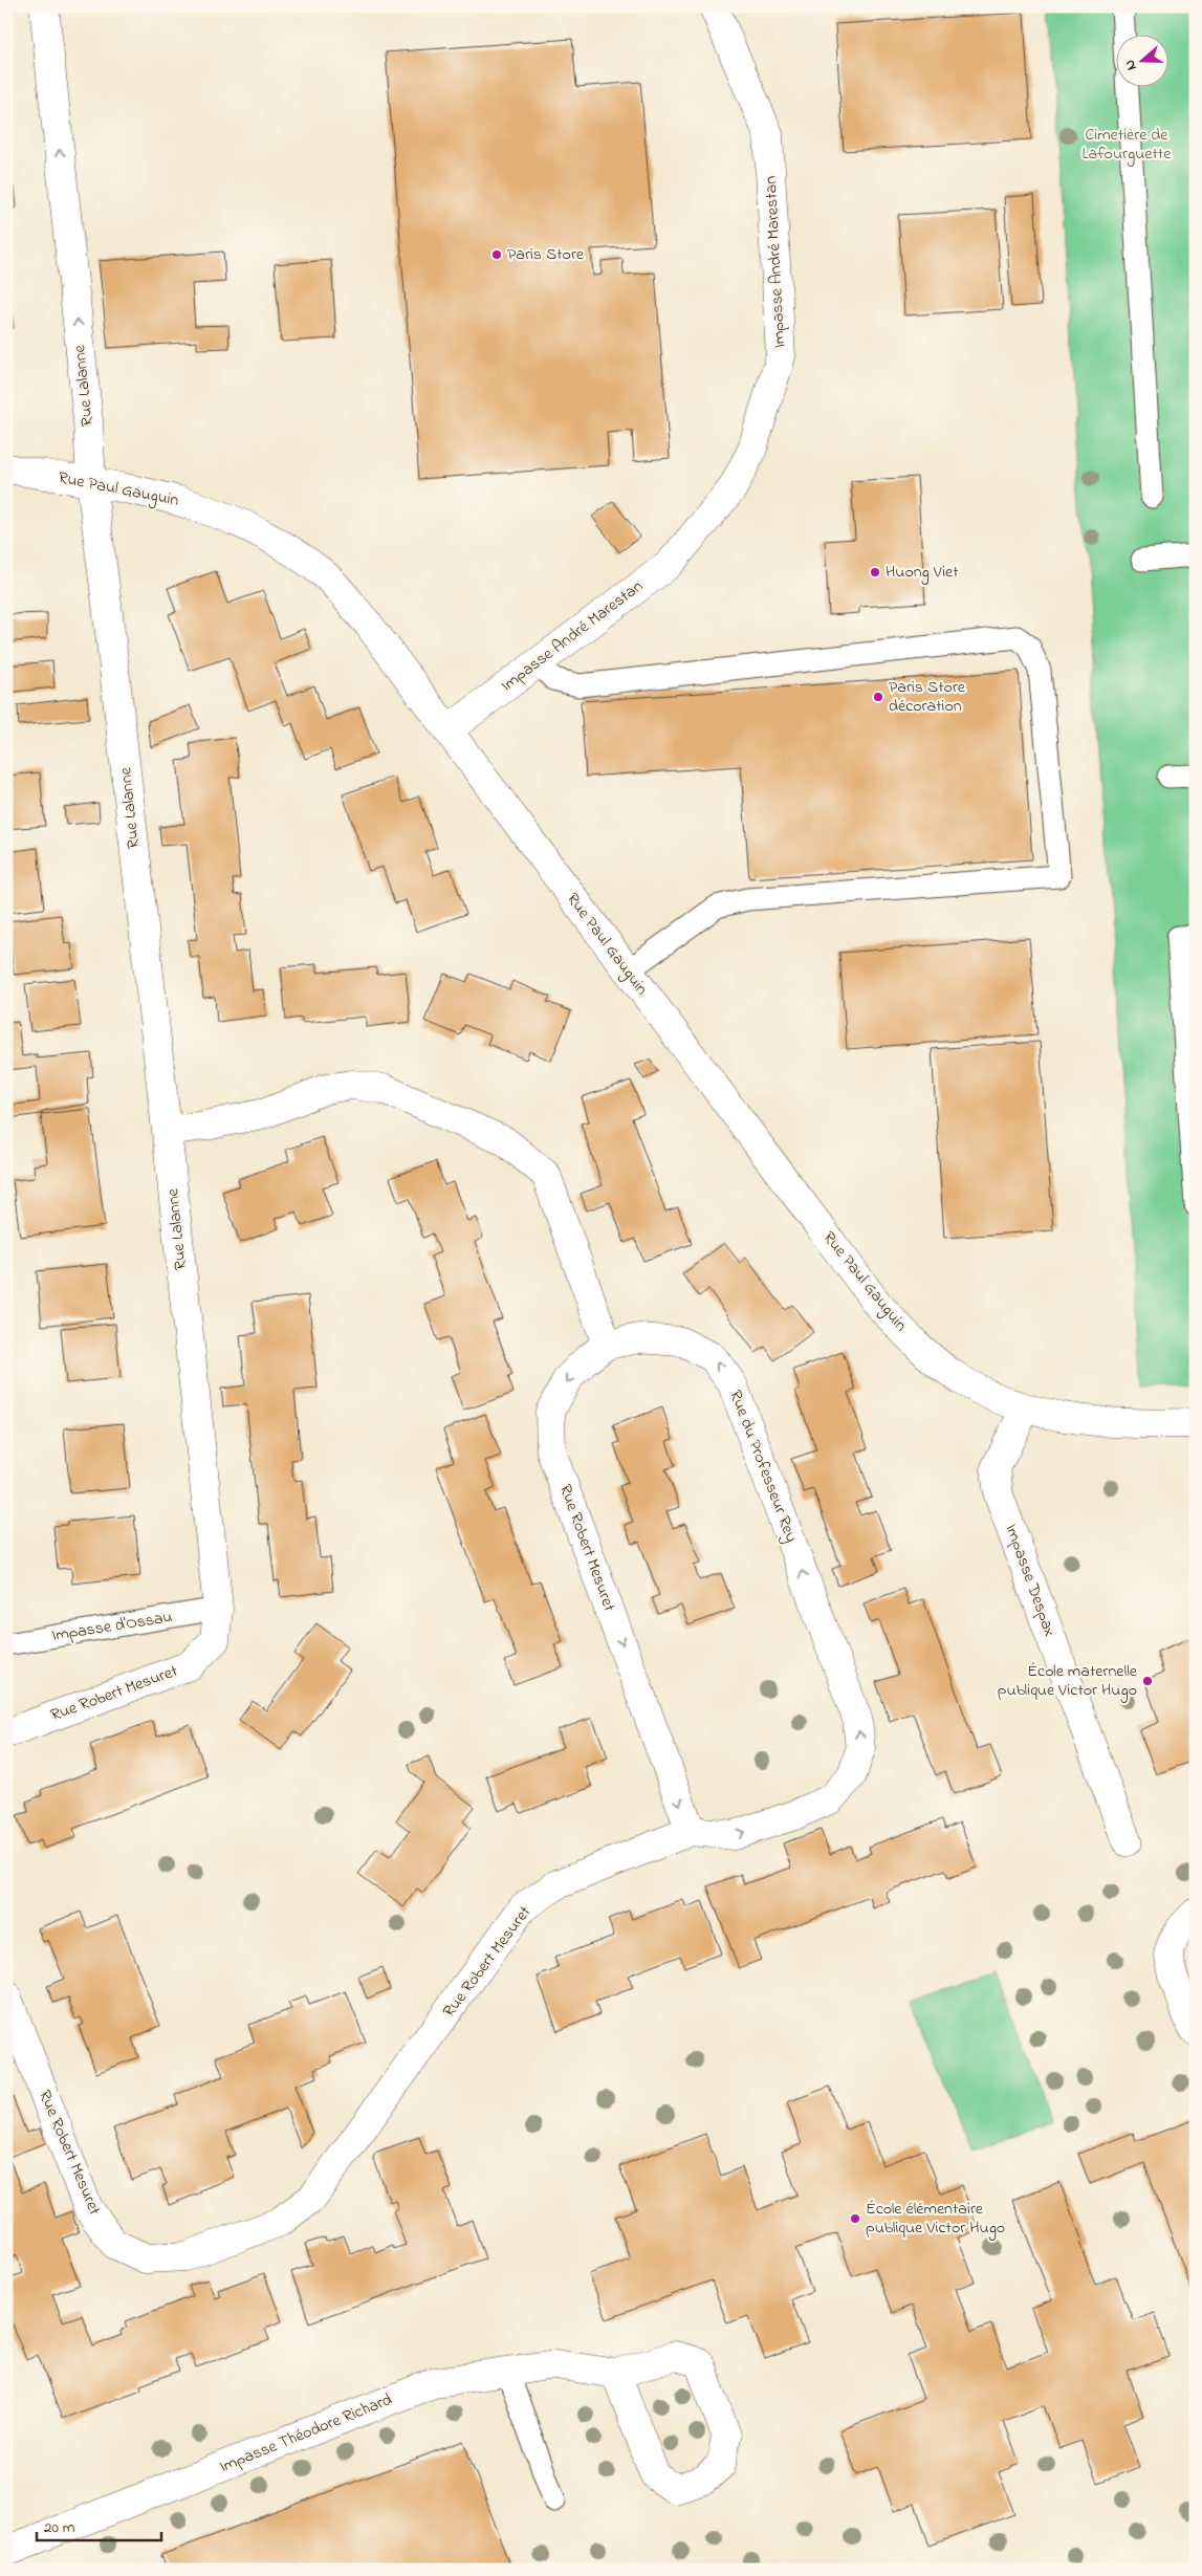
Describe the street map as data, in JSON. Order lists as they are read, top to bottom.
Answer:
{
  "streets": {
    "street": [
      "Impasse André Marestan",
      "Rue Lalanne",
      "Rue Paul Gauguin",
      "Rue du Professeur Rey",
      "Rue Robert Mesuret",
      "Impasse Despax",
      "Impasse Théodore Richard"
    ],
    "lane": ["Impasse d'Ossau"]
  },
  "crossings": [
    ["Impasse André Marestan", "Rue Paul Gauguin"],
    ["Rue Lalanne", "Rue Paul Gauguin"],
    ["Rue Lalanne", "Rue Robert Mesuret"],
    ["Rue Lalanne", "Impasse d'Ossau"],
    ["Rue Paul Gauguin", "Impasse Despax"],
    ["Rue du Professeur Rey", "Rue Robert Mesuret"],
    ["Rue Robert Mesuret", "Impasse d'Ossau"]
  ],
  "parks": ["Cimetière de Lafourguette"],
  "places": [
    "Paris Store",
    "Huong Viet",
    "Paris Store décoration",
    "École maternelle publique Victor Hugo",
    "École élémentaire publique Victor Hugo"
  ],
  "scale_bar": "20 m",
  "north": "left"
}
